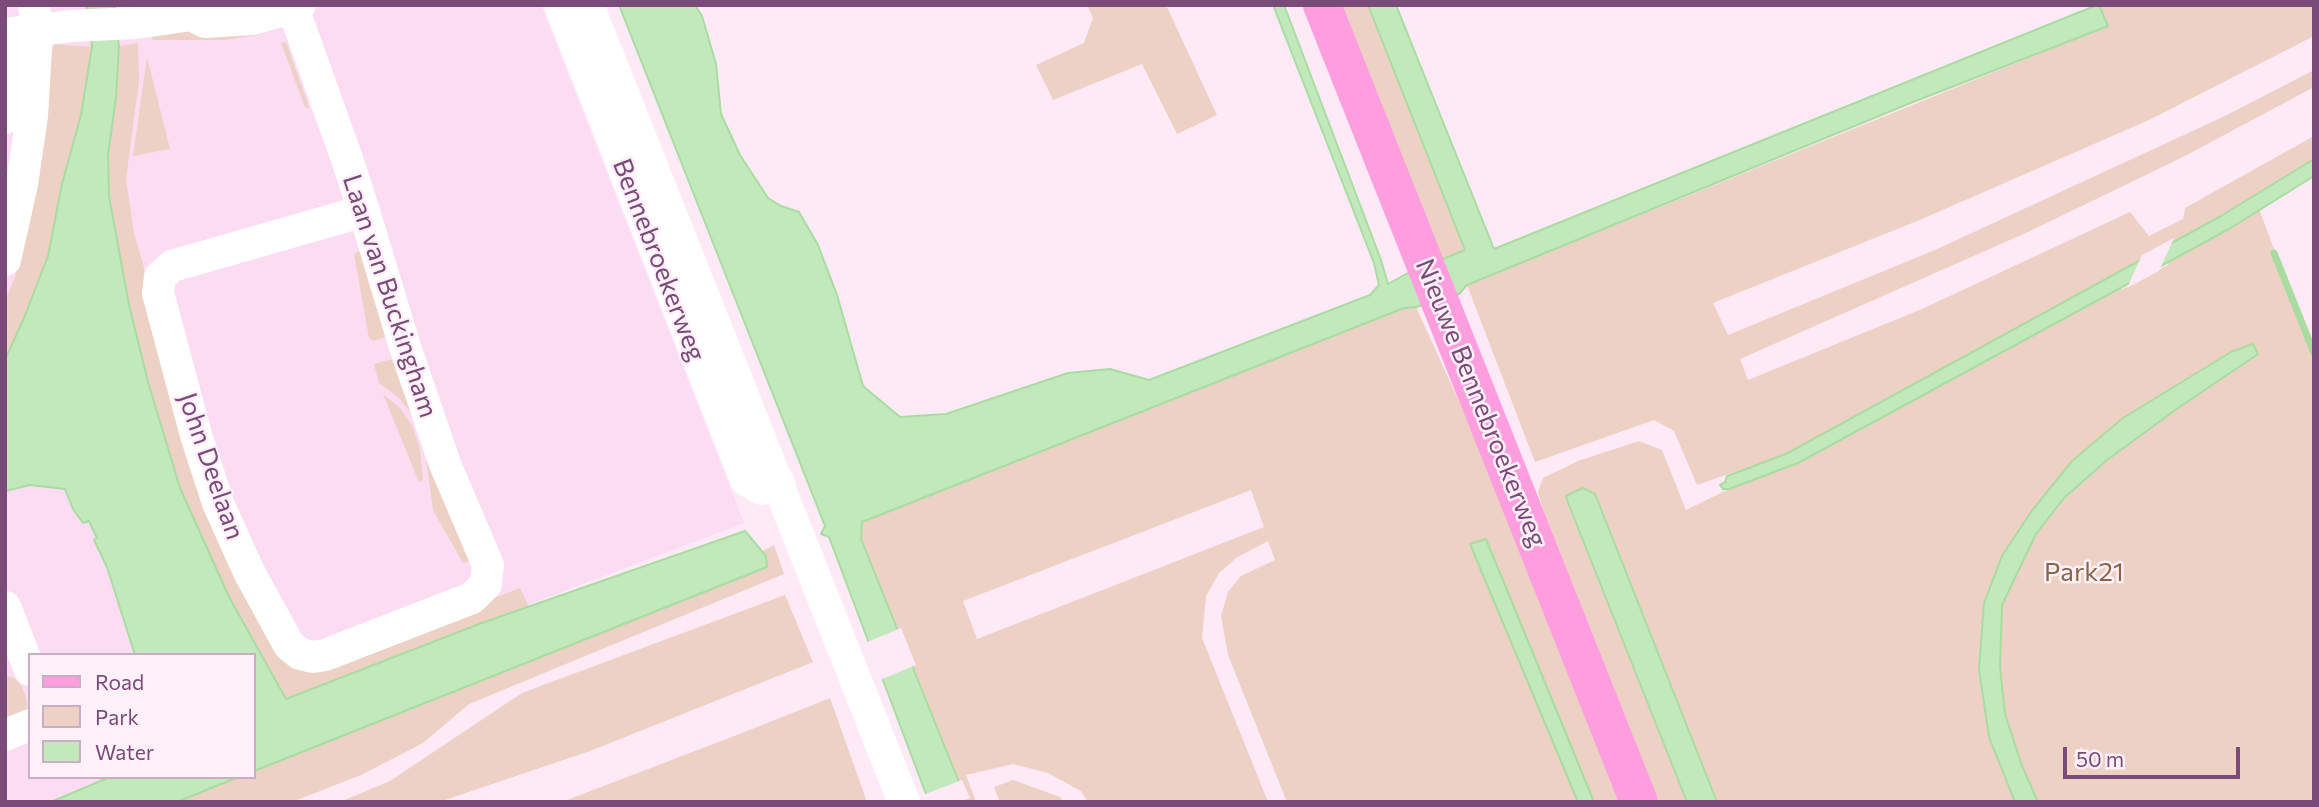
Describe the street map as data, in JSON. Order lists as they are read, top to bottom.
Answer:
{
  "streets": {
    "main road": ["Nieuwe Bennebroekerweg"],
    "street": ["Bennebroekerweg", "Laan van Buckingham", "John Deelaan"]
  },
  "crossings": [
    ["Laan van Buckingham", "John Deelaan"]
  ],
  "parks": ["Park21"],
  "legend": ["Road", "Park", "Water"],
  "scale_bar": "50 m"
}
